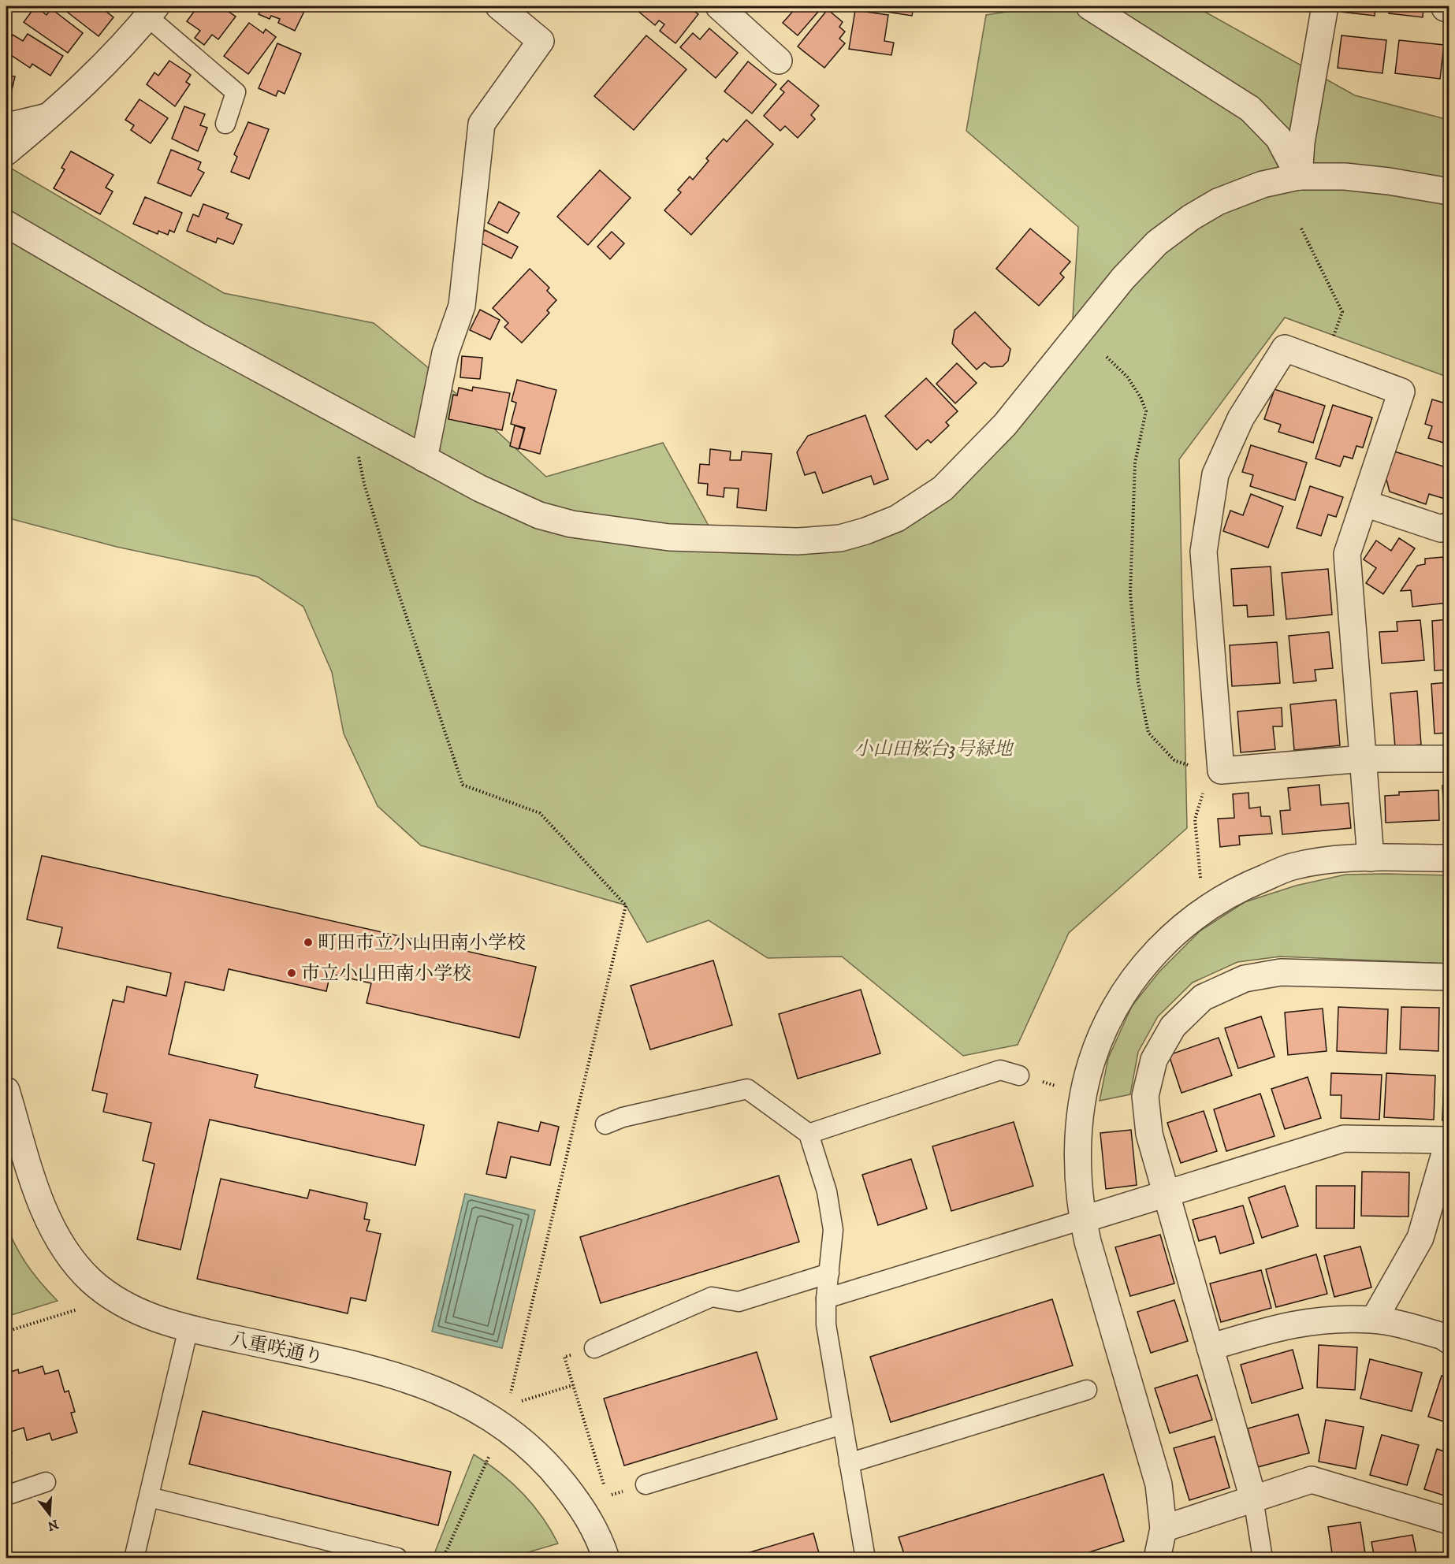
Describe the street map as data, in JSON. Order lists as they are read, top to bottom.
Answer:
{
  "streets": {
    "street": ["八重咲通り"]
  },
  "parks": ["小山田桜台3号緑地"],
  "places": ["町田市立小山田南小学校", "市立小山田南小学校"],
  "north": "bottom"
}
